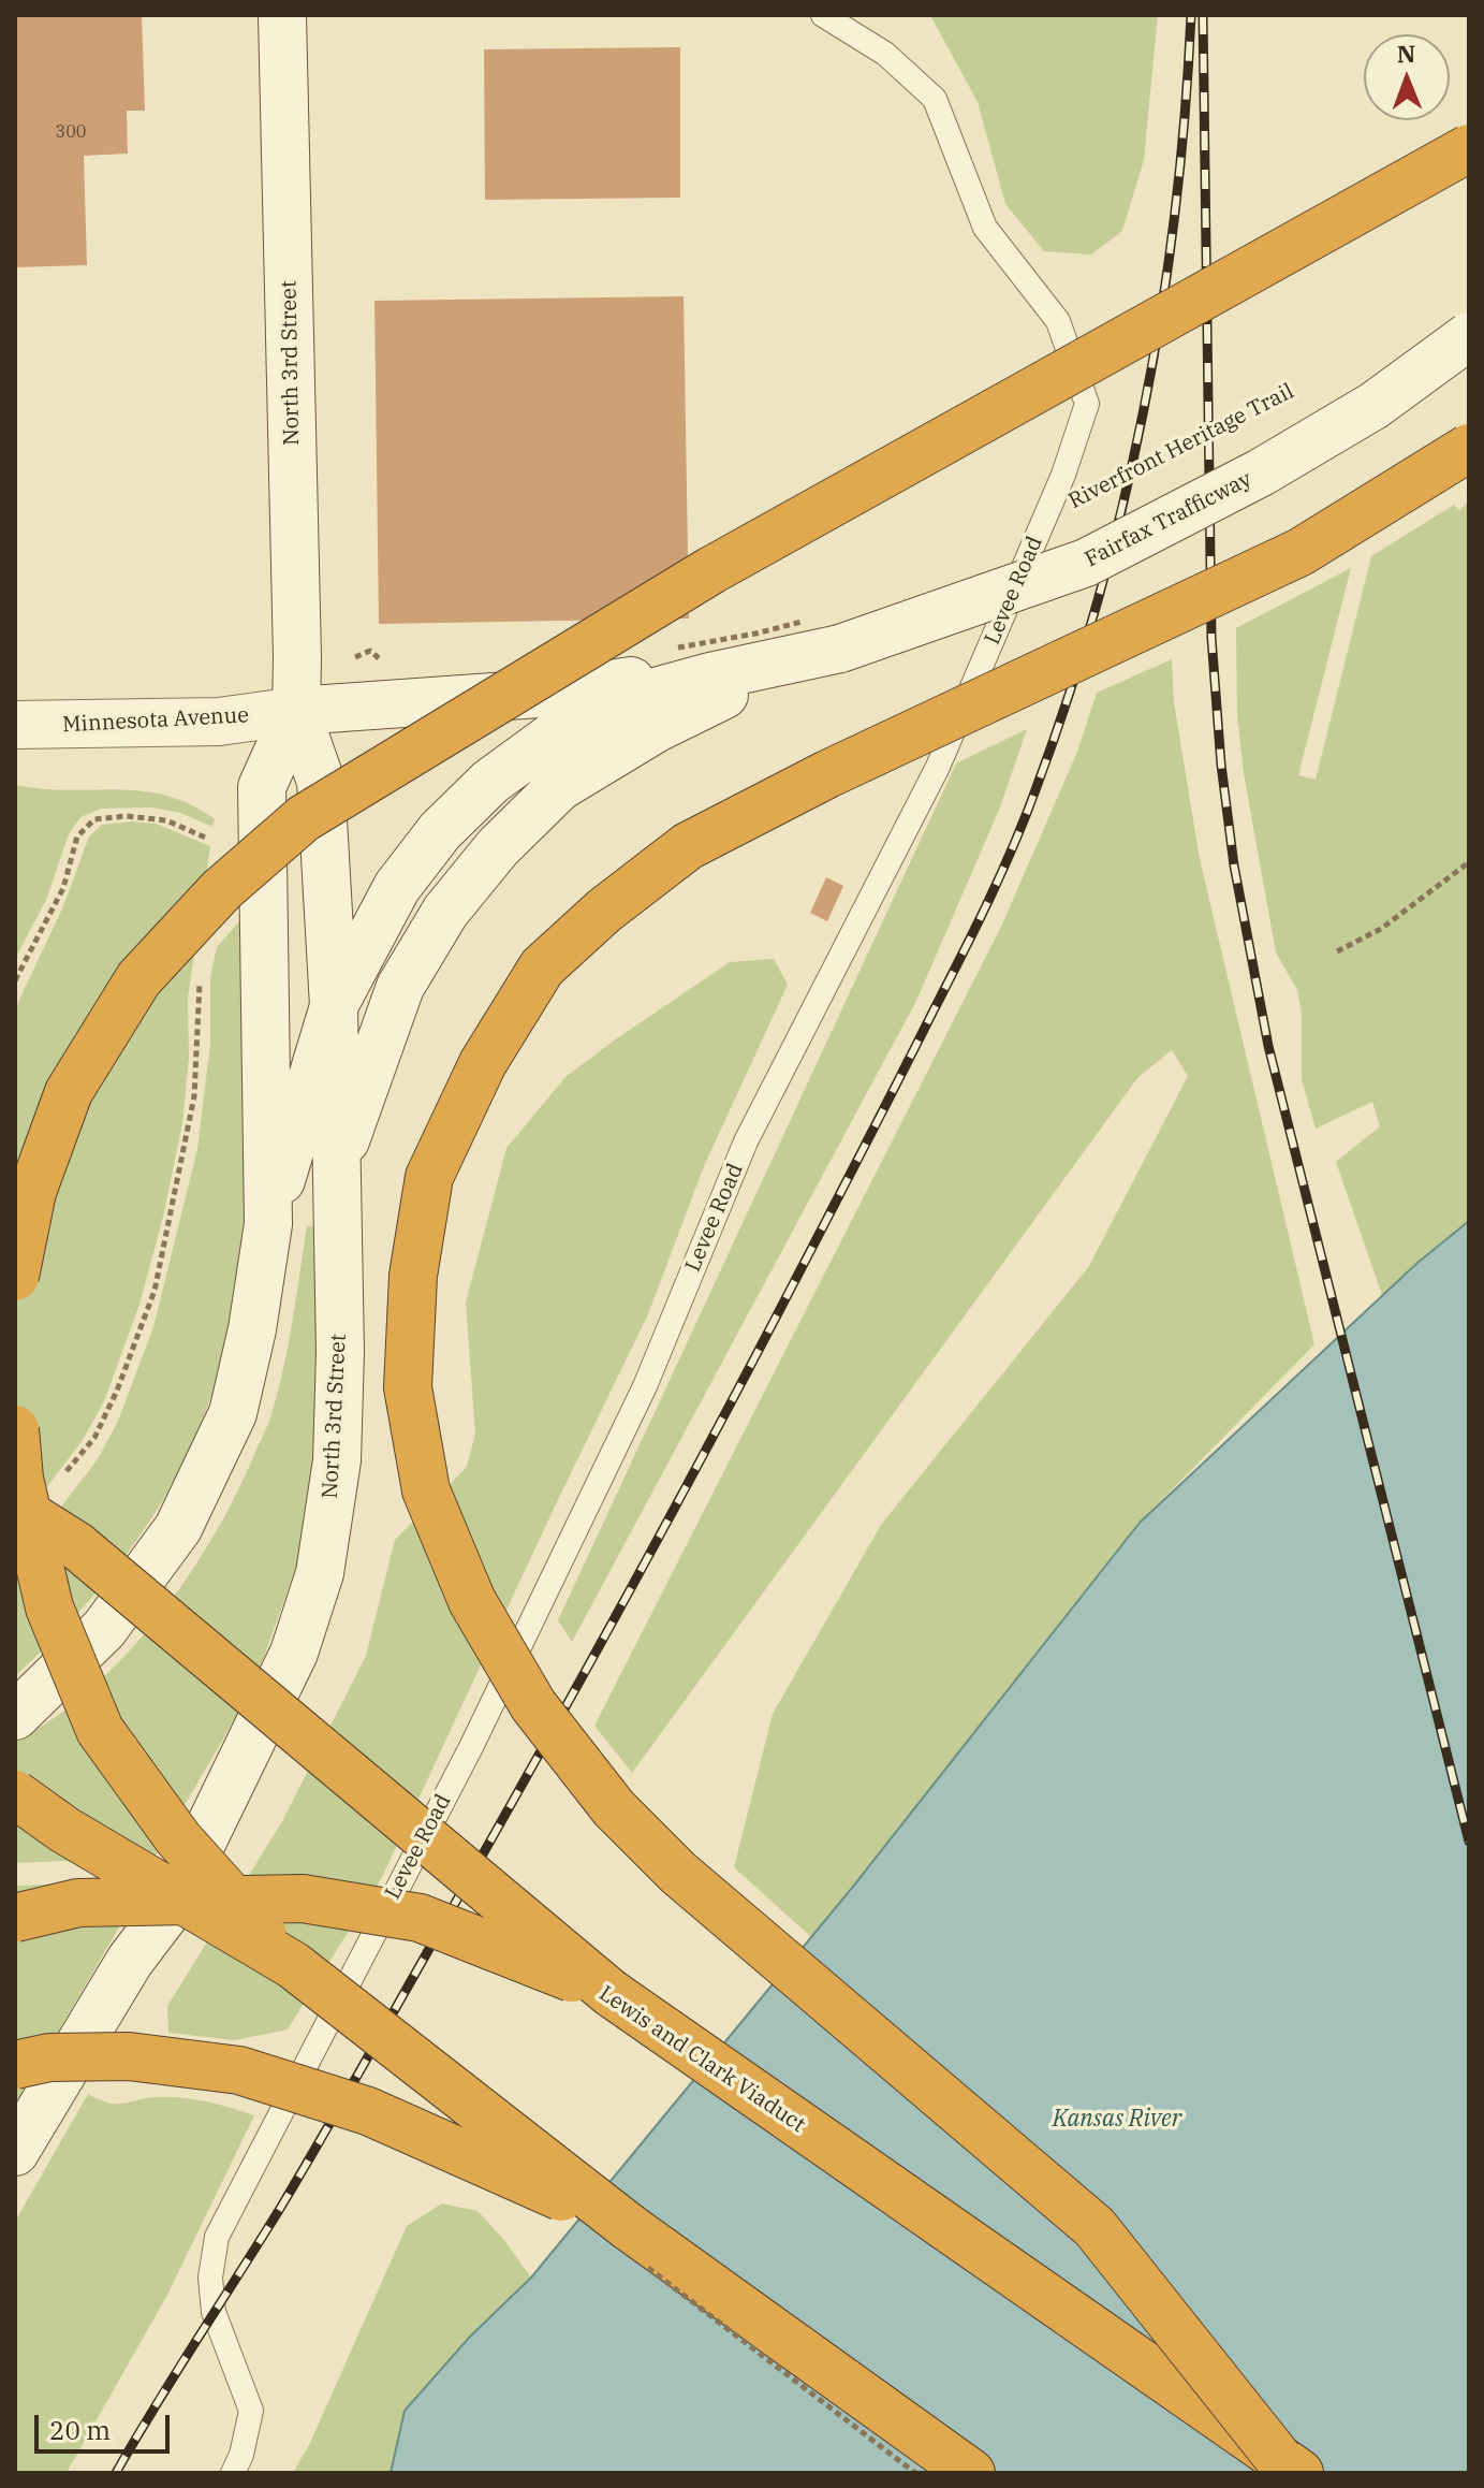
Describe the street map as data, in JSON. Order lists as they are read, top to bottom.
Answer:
{
  "streets": {
    "highway": ["Lewis and Clark Viaduct"],
    "main road": ["North 3rd Street", "Fairfax Trafficway", "Minnesota Avenue"],
    "lane": ["Levee Road"]
  },
  "crossings": [
    ["North 3rd Street", "Minnesota Avenue"]
  ],
  "water": ["Kansas River"],
  "house_numbers": ["300"],
  "scale_bar": "20 m",
  "north": "top"
}
